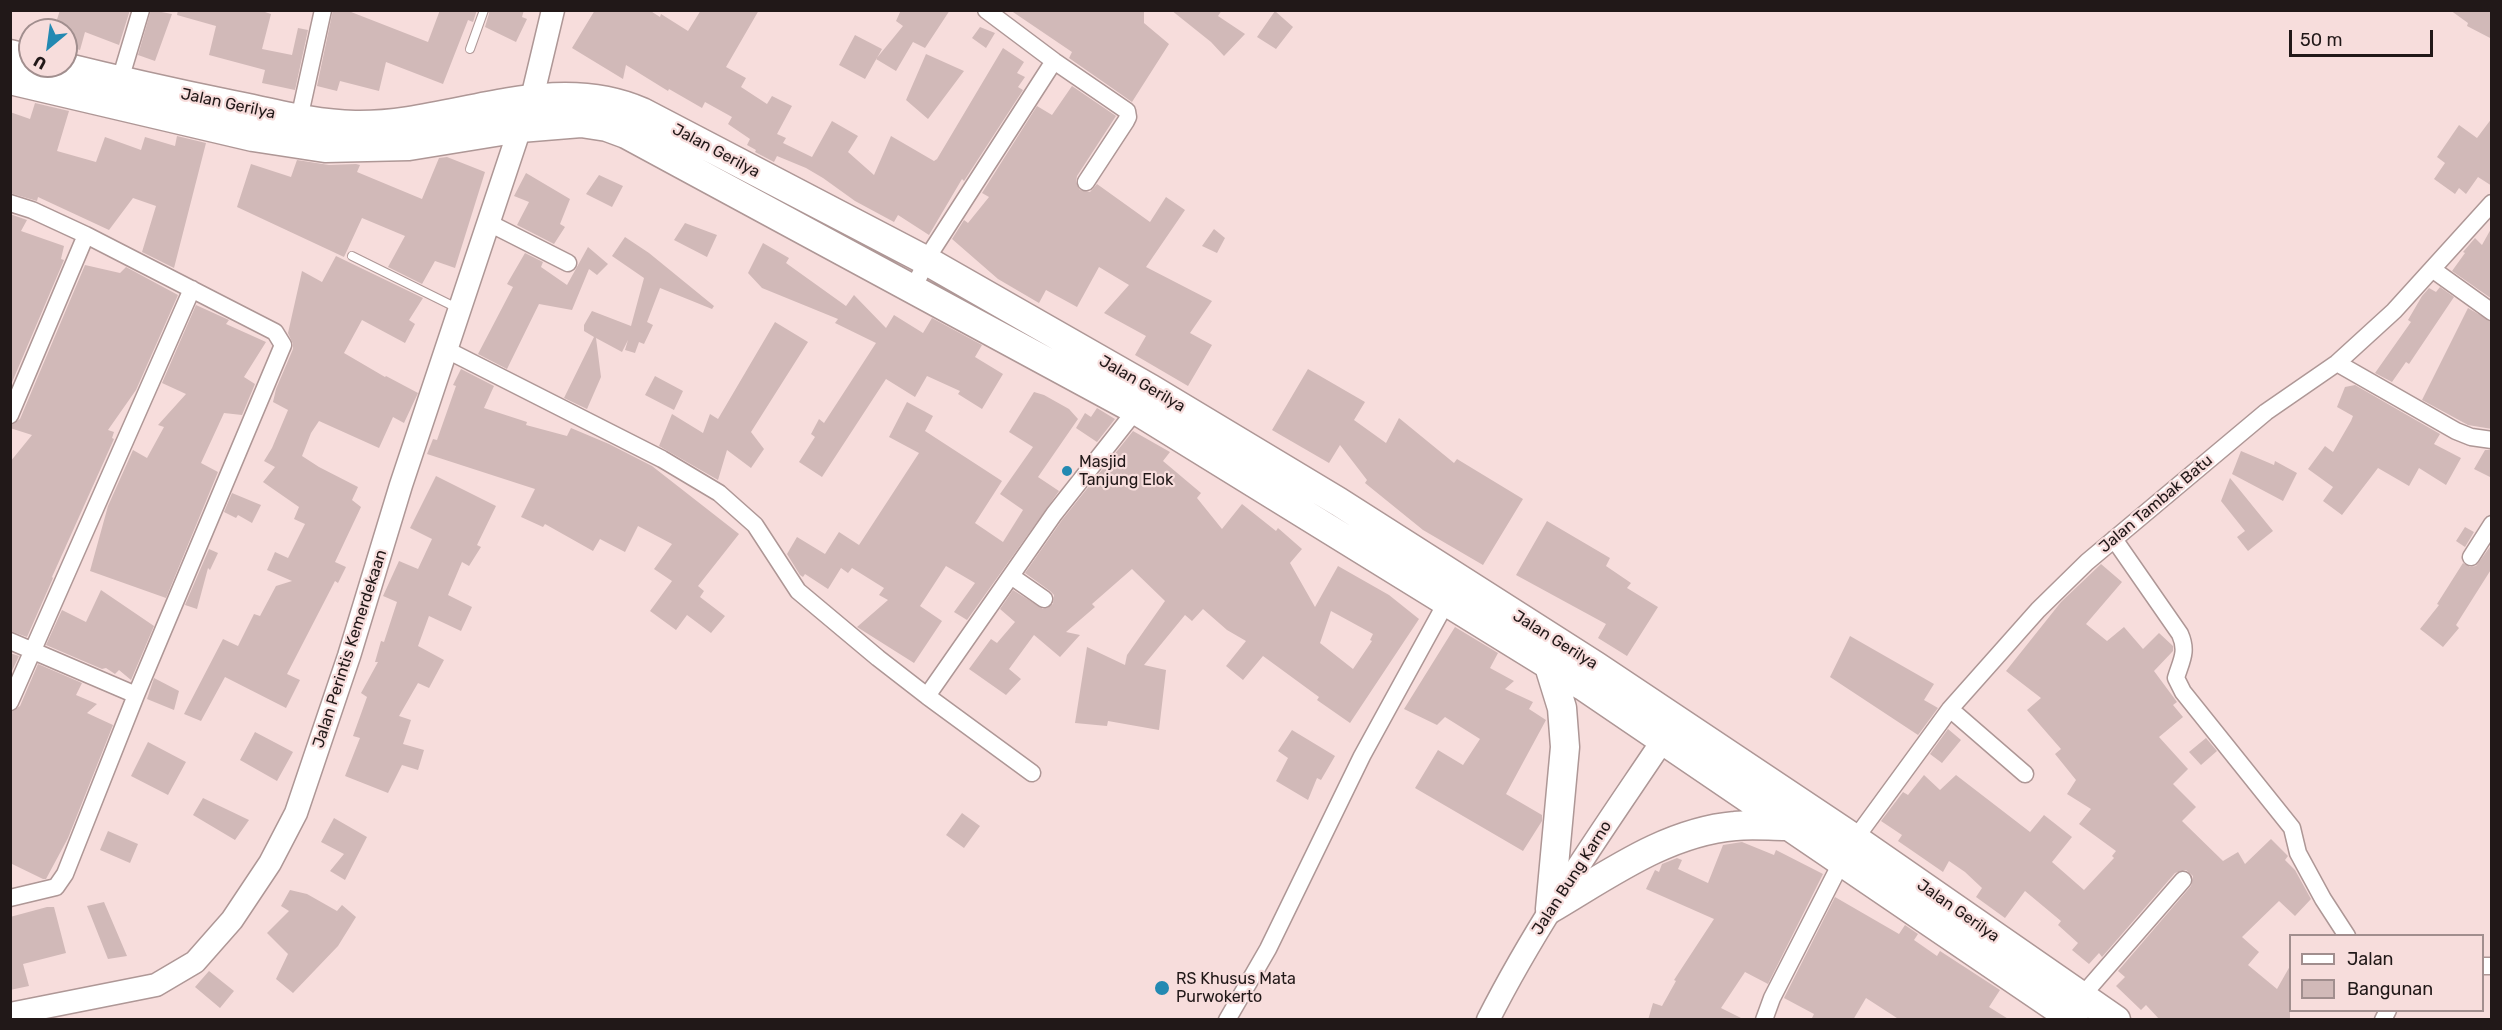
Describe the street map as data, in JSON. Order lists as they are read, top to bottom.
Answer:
{
  "streets": {
    "highway": ["Jalan Gerilya"],
    "street": ["Jalan Tambak Batu", "Jalan Perintis Kemerdekaan", "Jalan Bung Karno"]
  },
  "crossings": [
    ["Jalan Gerilya", "Jalan Tambak Batu"],
    ["Jalan Gerilya", "Jalan Perintis Kemerdekaan"],
    ["Jalan Gerilya", "Jalan Bung Karno"]
  ],
  "places": ["Masjid Tanjung Elok", "RS Khusus Mata Purwokerto"],
  "legend": ["Jalan", "Bangunan"],
  "scale_bar": "50 m",
  "north": "bottom left"
}
